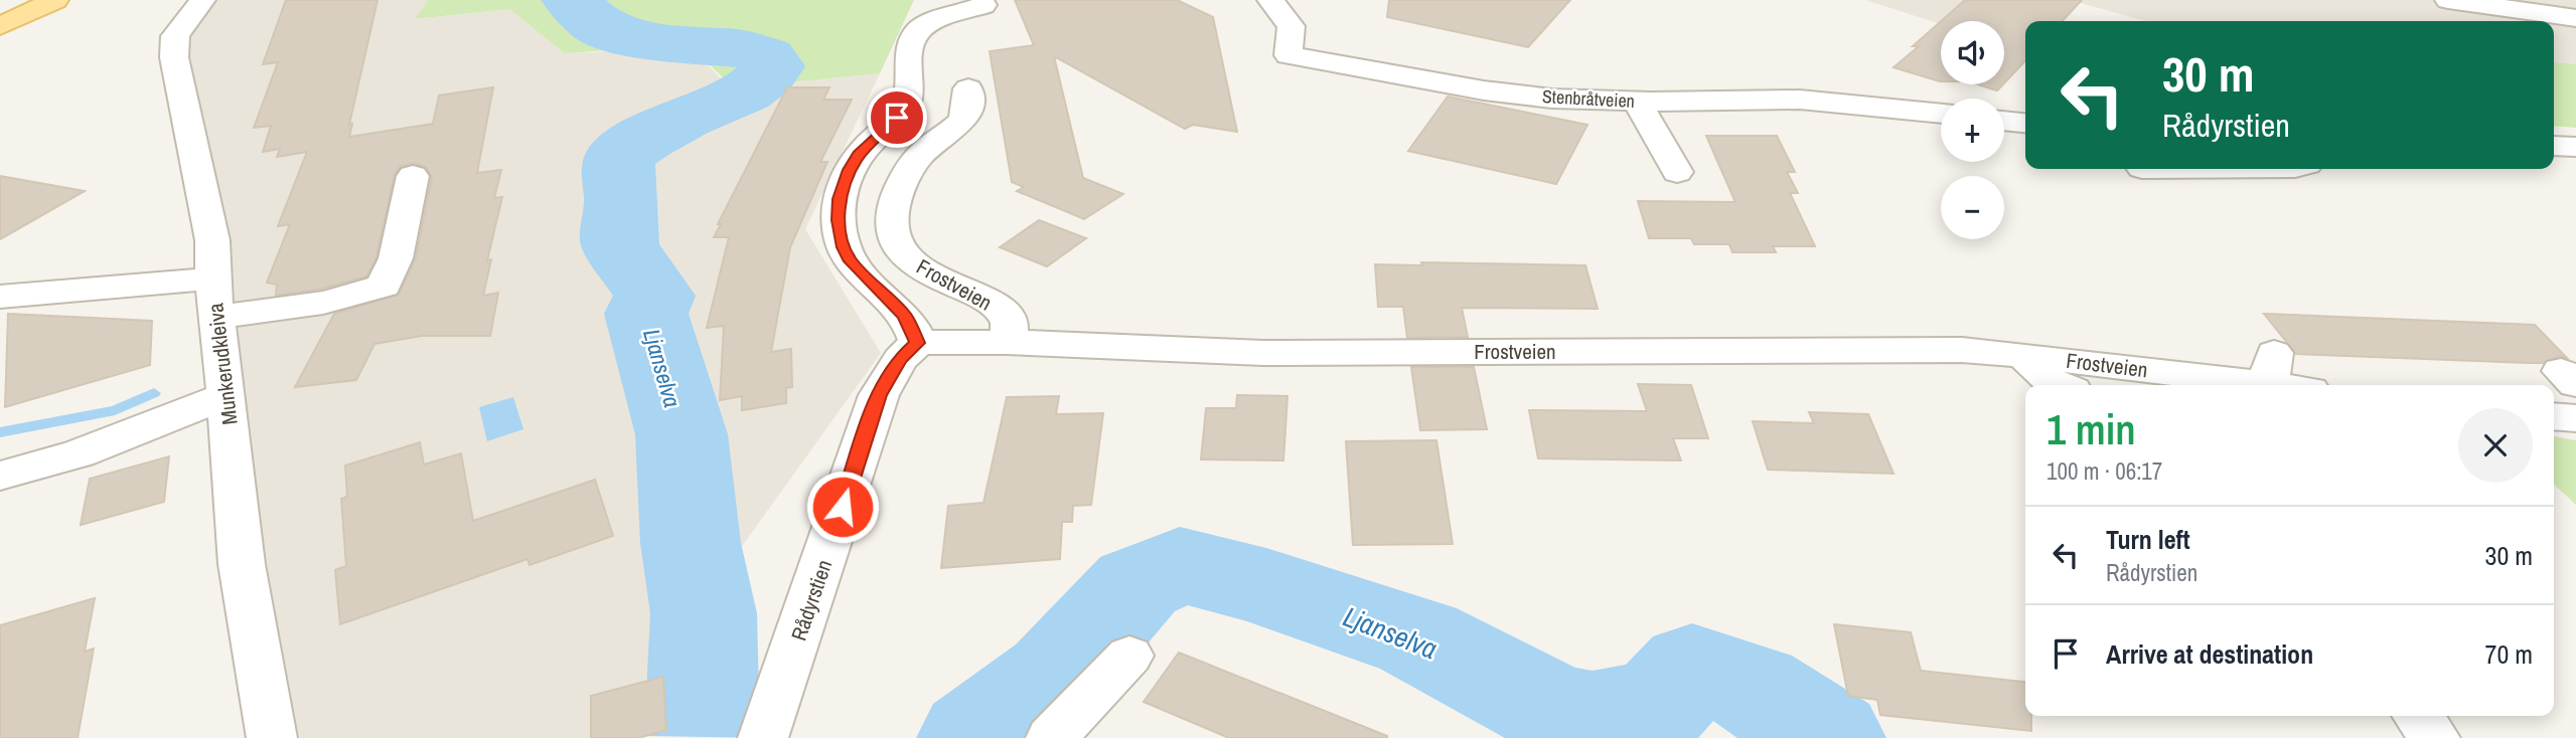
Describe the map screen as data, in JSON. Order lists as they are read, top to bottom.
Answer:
{
  "streets": {
    "street": [
      "Stenbråtveien",
      "Frostveien",
      "Munkerudkleiva",
      "Rådyrstien"
    ]
  },
  "crossings": [
    ["Frostveien", "Rådyrstien"]
  ],
  "water": ["Ljanselva"],
  "page": {
    "map_buttons": ["+", "−"],
    "turn": ["30 m", "Rådyrstien"],
    "heading": ["1 min", "100 m · 06:17"],
    "list": [
      {
        "name": "Turn left",
        "note": "Rådyrstien",
        "value": "30 m"
      },
      {
        "name": "Arrive at destination",
        "value": "70 m"
      }
    ]
  }
}
